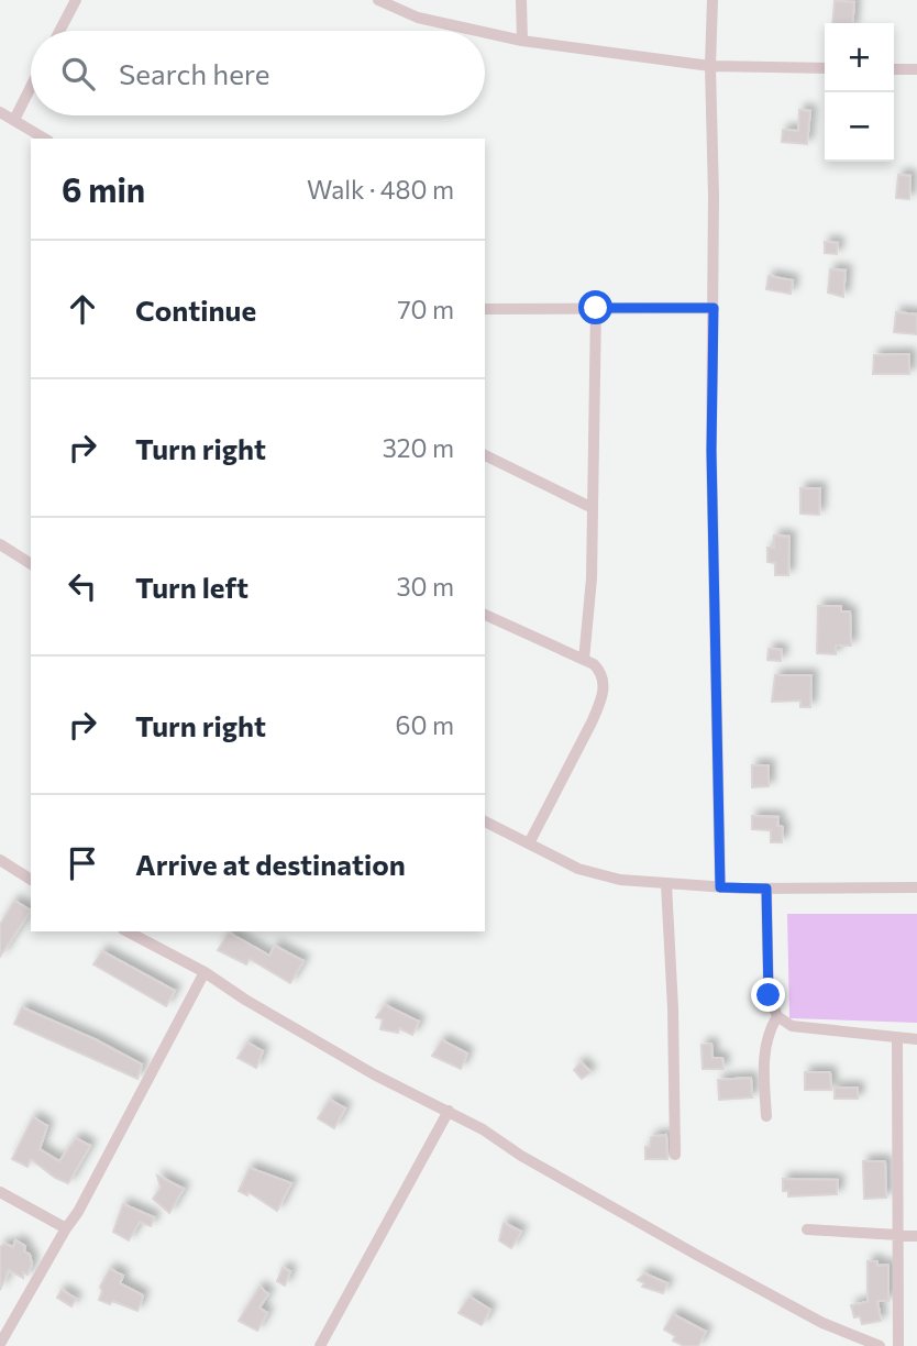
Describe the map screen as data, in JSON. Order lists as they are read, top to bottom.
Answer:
{
  "page": {
    "map_buttons": ["+", "−"],
    "search": "Search here",
    "heading": ["6 min", "Walk · 480 m"],
    "list": [
      ["Continue", "70 m"],
      ["Turn right", "320 m"],
      ["Turn left", "30 m"],
      ["Turn right", "60 m"],
      "Arrive at destination"
    ]
  }
}
